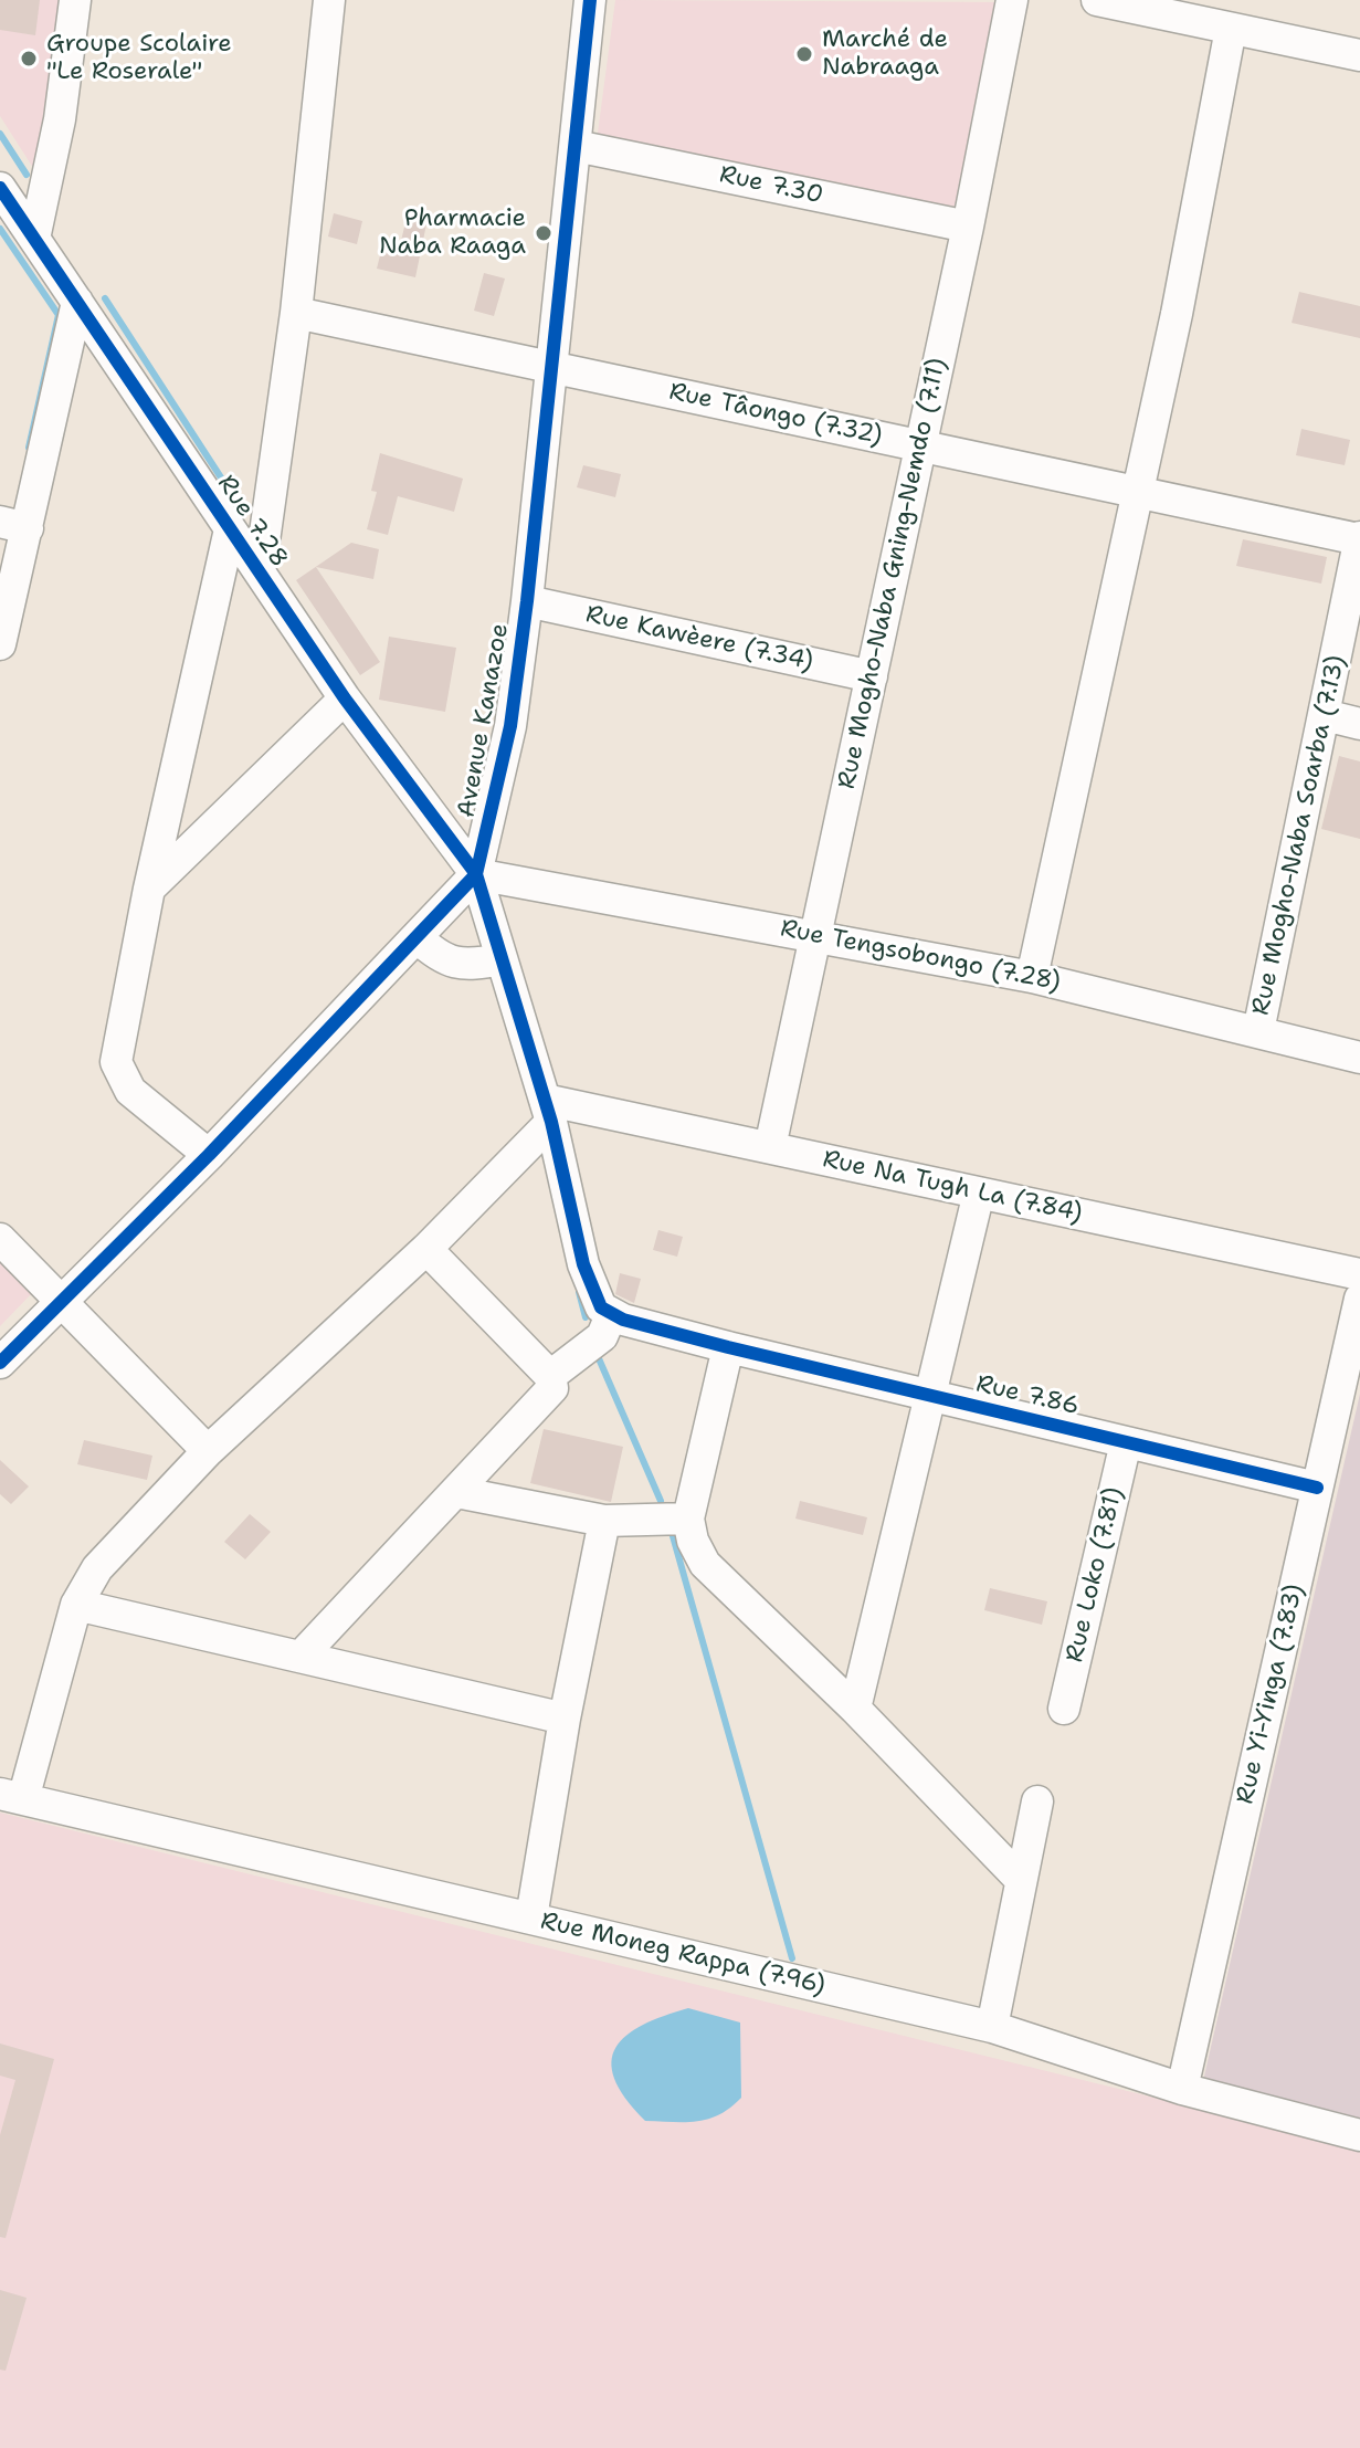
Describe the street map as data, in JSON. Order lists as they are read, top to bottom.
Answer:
{
  "streets": {
    "street": [
      "Rue 7.30",
      "Rue Tâongo (7.32)",
      "Rue 7.28",
      "Rue Mogho-Naba Gning-Nemdo (7.11)",
      "Rue Kawèere (7.34)",
      "Avenue Kanazoe",
      "Rue Mogho-Naba Soarba (7.13)",
      "Rue Tengsobongo (7.28)",
      "Rue Na Tugh La (7.84)",
      "Rue 7.86",
      "Rue Loko (7.81)",
      "Rue Yi-Yinga (7.83)",
      "Rue Moneg Rappa (7.96)"
    ]
  },
  "crossings": [
    ["Rue 7.30", "Rue Mogho-Naba Gning-Nemdo (7.11)"],
    ["Rue 7.30", "Avenue Kanazoe"],
    ["Rue Tâongo (7.32)", "Rue Mogho-Naba Gning-Nemdo (7.11)"],
    ["Rue Tâongo (7.32)", "Avenue Kanazoe"],
    ["Rue Tâongo (7.32)", "Rue Mogho-Naba Soarba (7.13)"],
    ["Rue 7.28", "Avenue Kanazoe"],
    ["Rue 7.28", "Rue Tengsobongo (7.28)"],
    ["Rue Mogho-Naba Gning-Nemdo (7.11)", "Rue Kawèere (7.34)"],
    ["Rue Mogho-Naba Gning-Nemdo (7.11)", "Rue Tengsobongo (7.28)"],
    ["Rue Mogho-Naba Gning-Nemdo (7.11)", "Rue Na Tugh La (7.84)"],
    ["Rue Kawèere (7.34)", "Avenue Kanazoe"],
    ["Avenue Kanazoe", "Rue Tengsobongo (7.28)"],
    ["Rue Mogho-Naba Soarba (7.13)", "Rue Tengsobongo (7.28)"],
    ["Rue 7.86", "Rue Loko (7.81)"],
    ["Rue 7.86", "Rue Yi-Yinga (7.83)"],
    ["Rue Yi-Yinga (7.83)", "Rue Moneg Rappa (7.96)"]
  ],
  "places": ["Marché de Nabraaga", "Groupe Scolaire \"Le Roserale\"", "Pharmacie Naba Raaga"]
}
